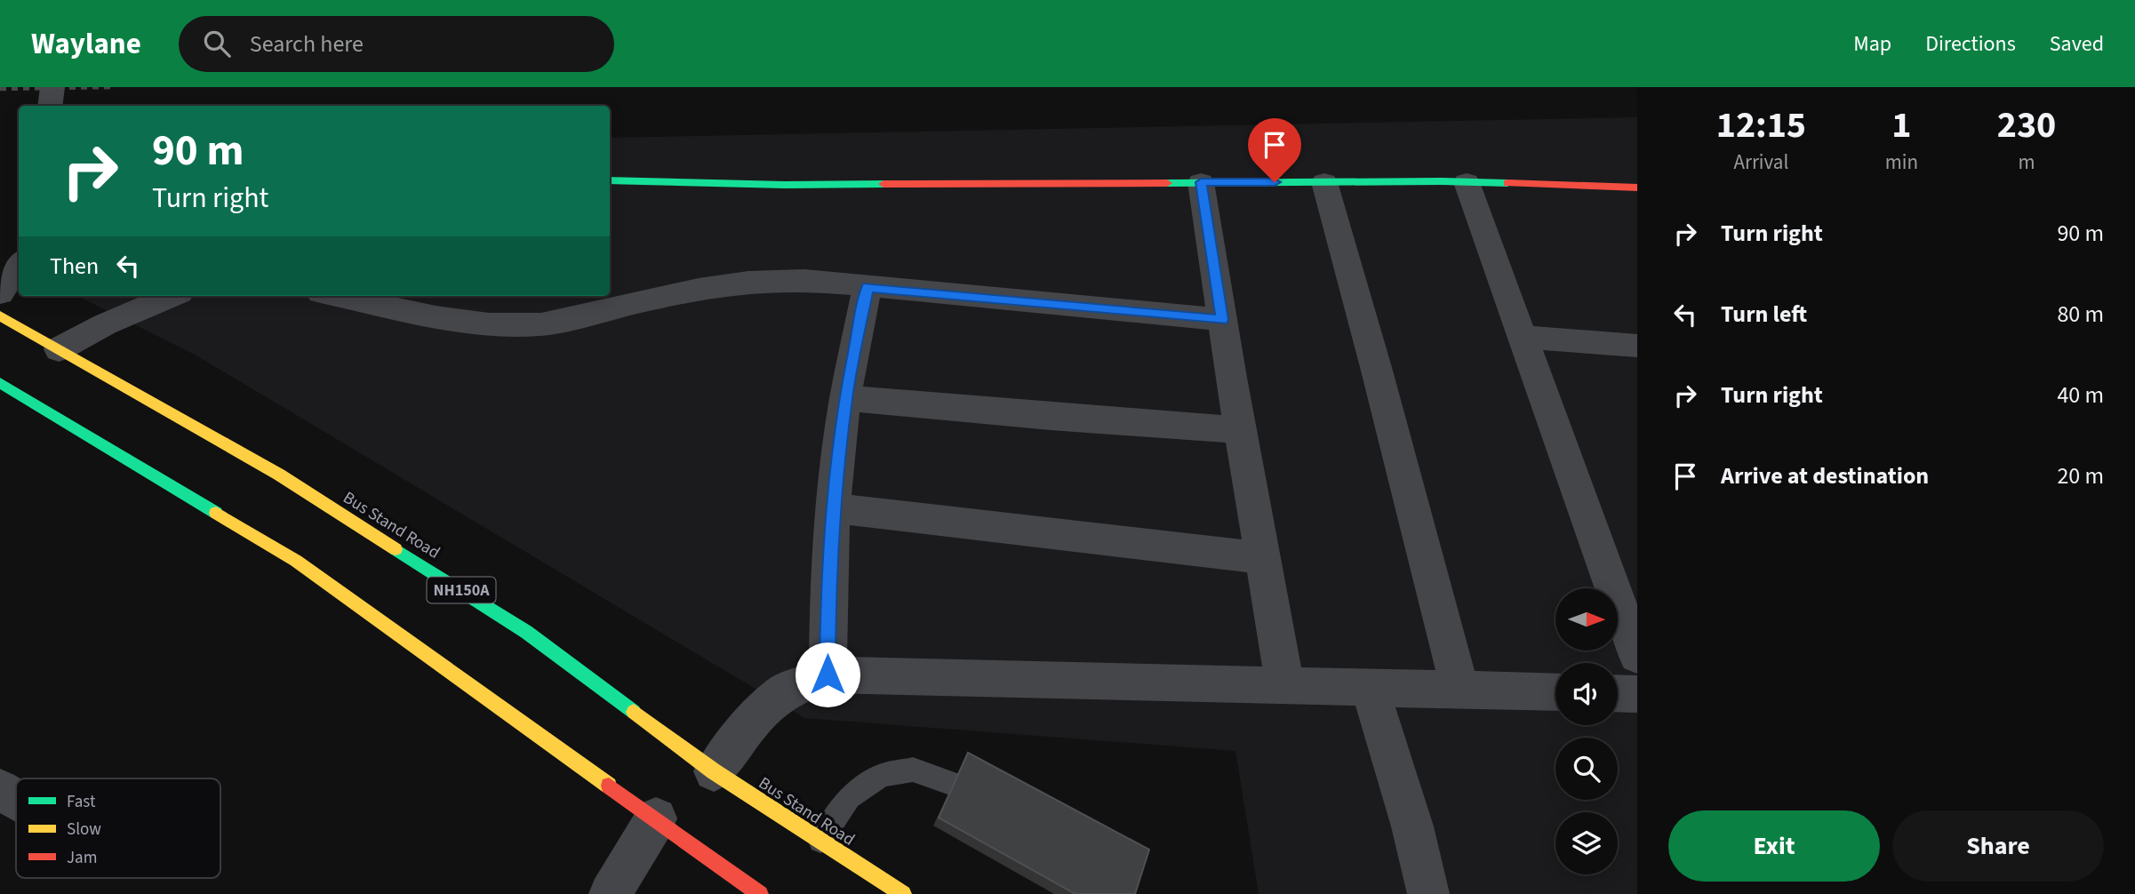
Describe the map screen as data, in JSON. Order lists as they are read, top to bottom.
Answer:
{
  "streets": {
    "main road": ["Bus Stand Road", "NH150A"]
  },
  "legend": ["Fast", "Slow", "Jam"],
  "north": "right",
  "page": {
    "header": "Waylane",
    "search": "Search here",
    "nav": ["Map", "Directions", "Saved"],
    "eta": [
      "12:15",
      "Arrival",
      "1",
      "min",
      "230",
      "m"
    ],
    "turn": ["90 m", "Turn right"],
    "list": [
      {
        "name": "Turn right",
        "value": "90 m"
      },
      {
        "name": "Turn left",
        "value": "80 m"
      },
      {
        "name": "Turn right",
        "value": "40 m"
      },
      {
        "name": "Arrive at destination",
        "value": "20 m"
      }
    ],
    "then": "Then",
    "buttons": ["Exit", "Share"]
  }
}
